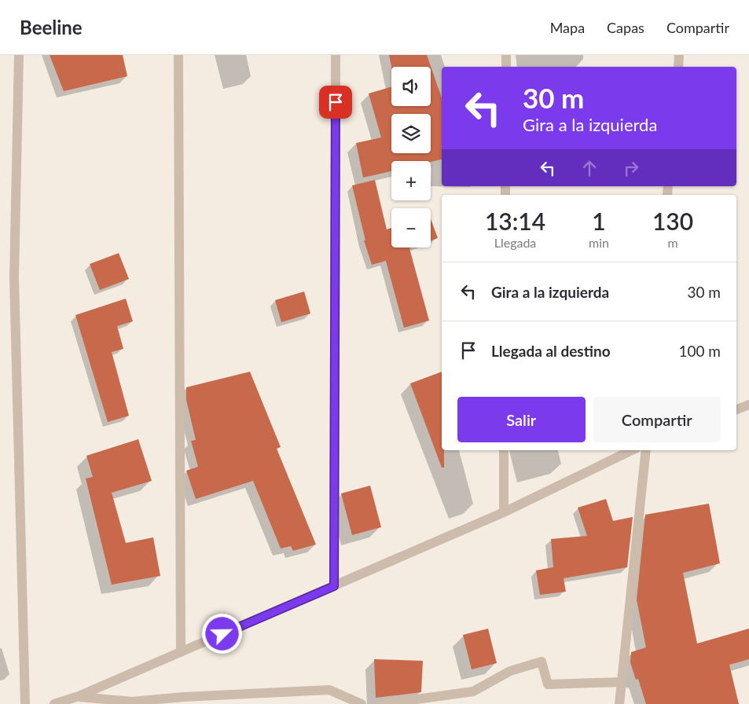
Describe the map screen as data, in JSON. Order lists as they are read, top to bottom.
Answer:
{
  "page": {
    "header": "Beeline",
    "nav": ["Mapa", "Capas", "Compartir"],
    "map_buttons": ["+", "−"],
    "turn": ["30 m", "Gira a la izquierda"],
    "eta": [
      "13:14",
      "Llegada",
      "1",
      "min",
      "130",
      "m"
    ],
    "list": [
      {
        "name": "Gira a la izquierda",
        "value": "30 m"
      },
      {
        "name": "Llegada al destino",
        "value": "100 m"
      }
    ],
    "buttons": ["Salir", "Compartir"]
  }
}
